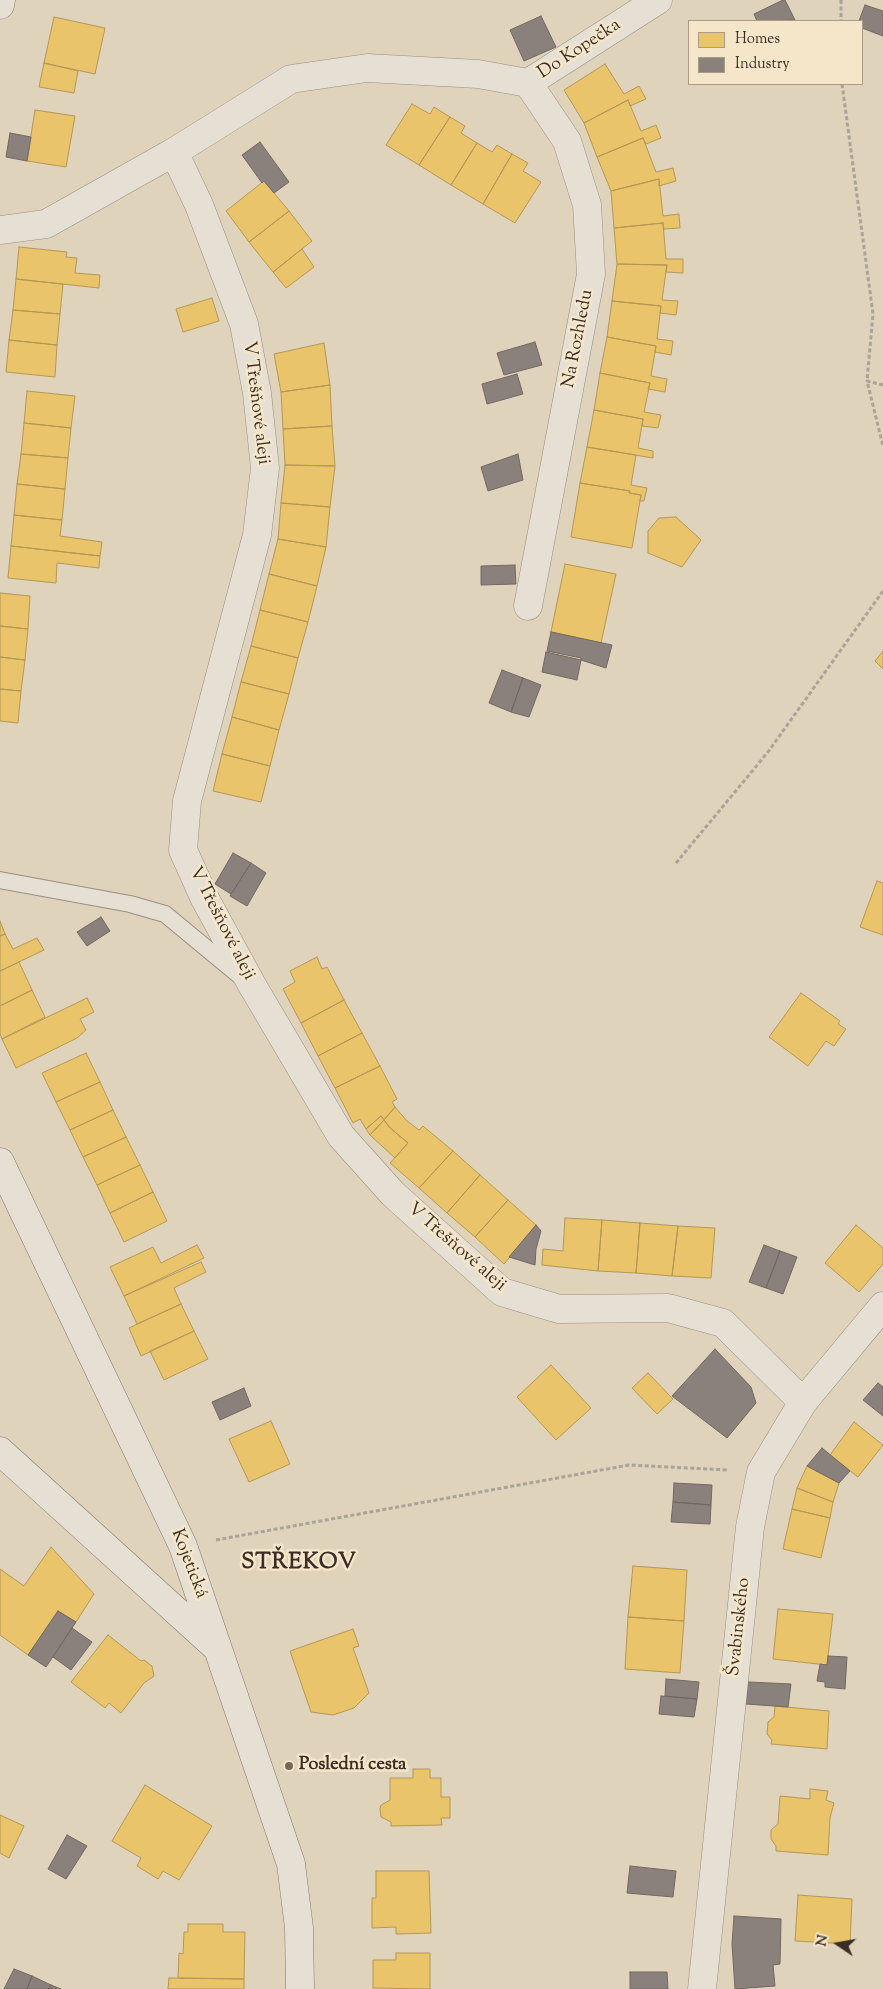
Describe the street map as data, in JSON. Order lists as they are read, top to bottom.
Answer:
{
  "streets": {
    "street": [
      "Do Kopečka",
      "Na Rozhledu",
      "V Třešňové aleji",
      "Kojetická",
      "Švabinského"
    ]
  },
  "crossings": [
    ["Do Kopečka", "Na Rozhledu"],
    ["V Třešňové aleji", "Švabinského"]
  ],
  "districts": ["STŘEKOV"],
  "places": ["Poslední cesta"],
  "legend": ["Homes", "Industry"],
  "north": "left"
}
